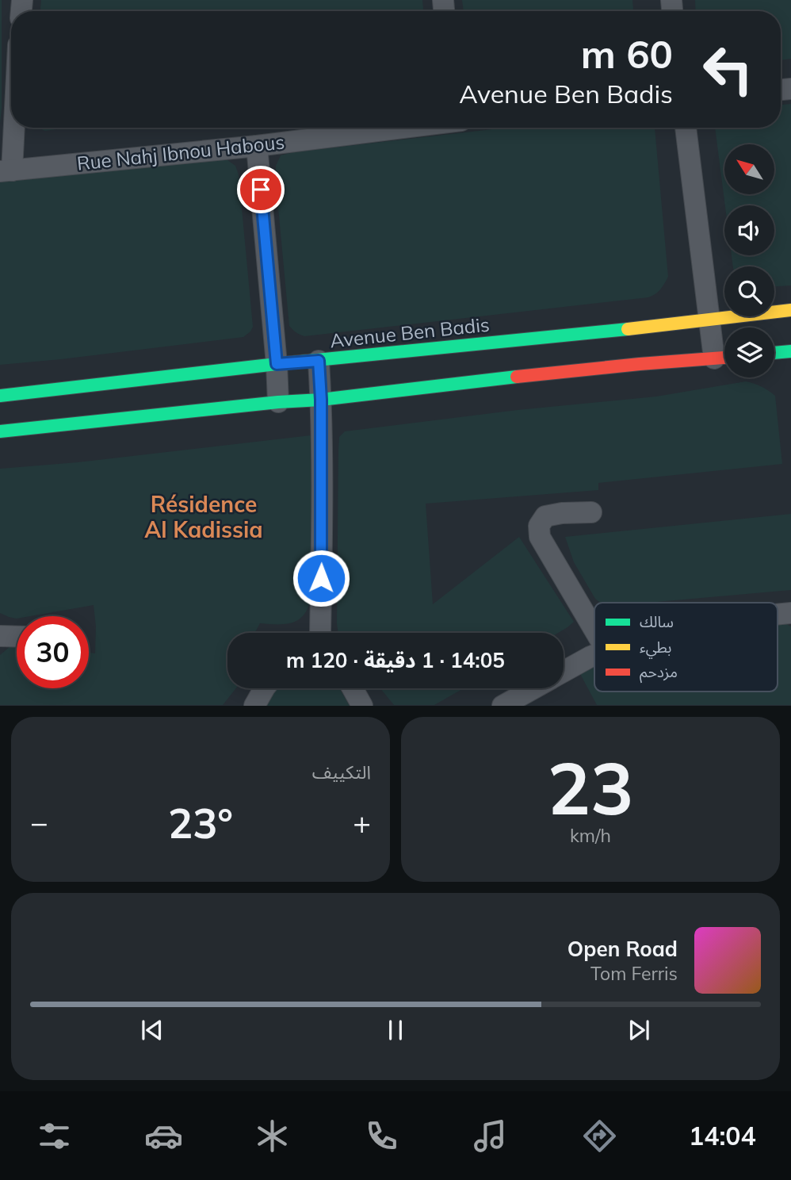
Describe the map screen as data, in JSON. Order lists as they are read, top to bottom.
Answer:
{
  "streets": {
    "main road": ["Avenue Ben Badis"],
    "street": ["Rue Nahj Ibnou Habous"]
  },
  "districts": ["Résidence Al Kadissia"],
  "legend": ["سالك", "بطيء", "مزدحم"],
  "north": "top left",
  "page": {
    "turn": ["60 m", "Avenue Ben Badis"],
    "limit": "30",
    "trip": "14:05 · 1 دقيقة · 120 m",
    "tile": [
      ["23", "km/h"],
      "التكييف"
    ],
    "heat": ["−", "23°", "+"],
    "song": ["Open Road", "Tom Ferris"],
    "tabs": "14:04"
  }
}
